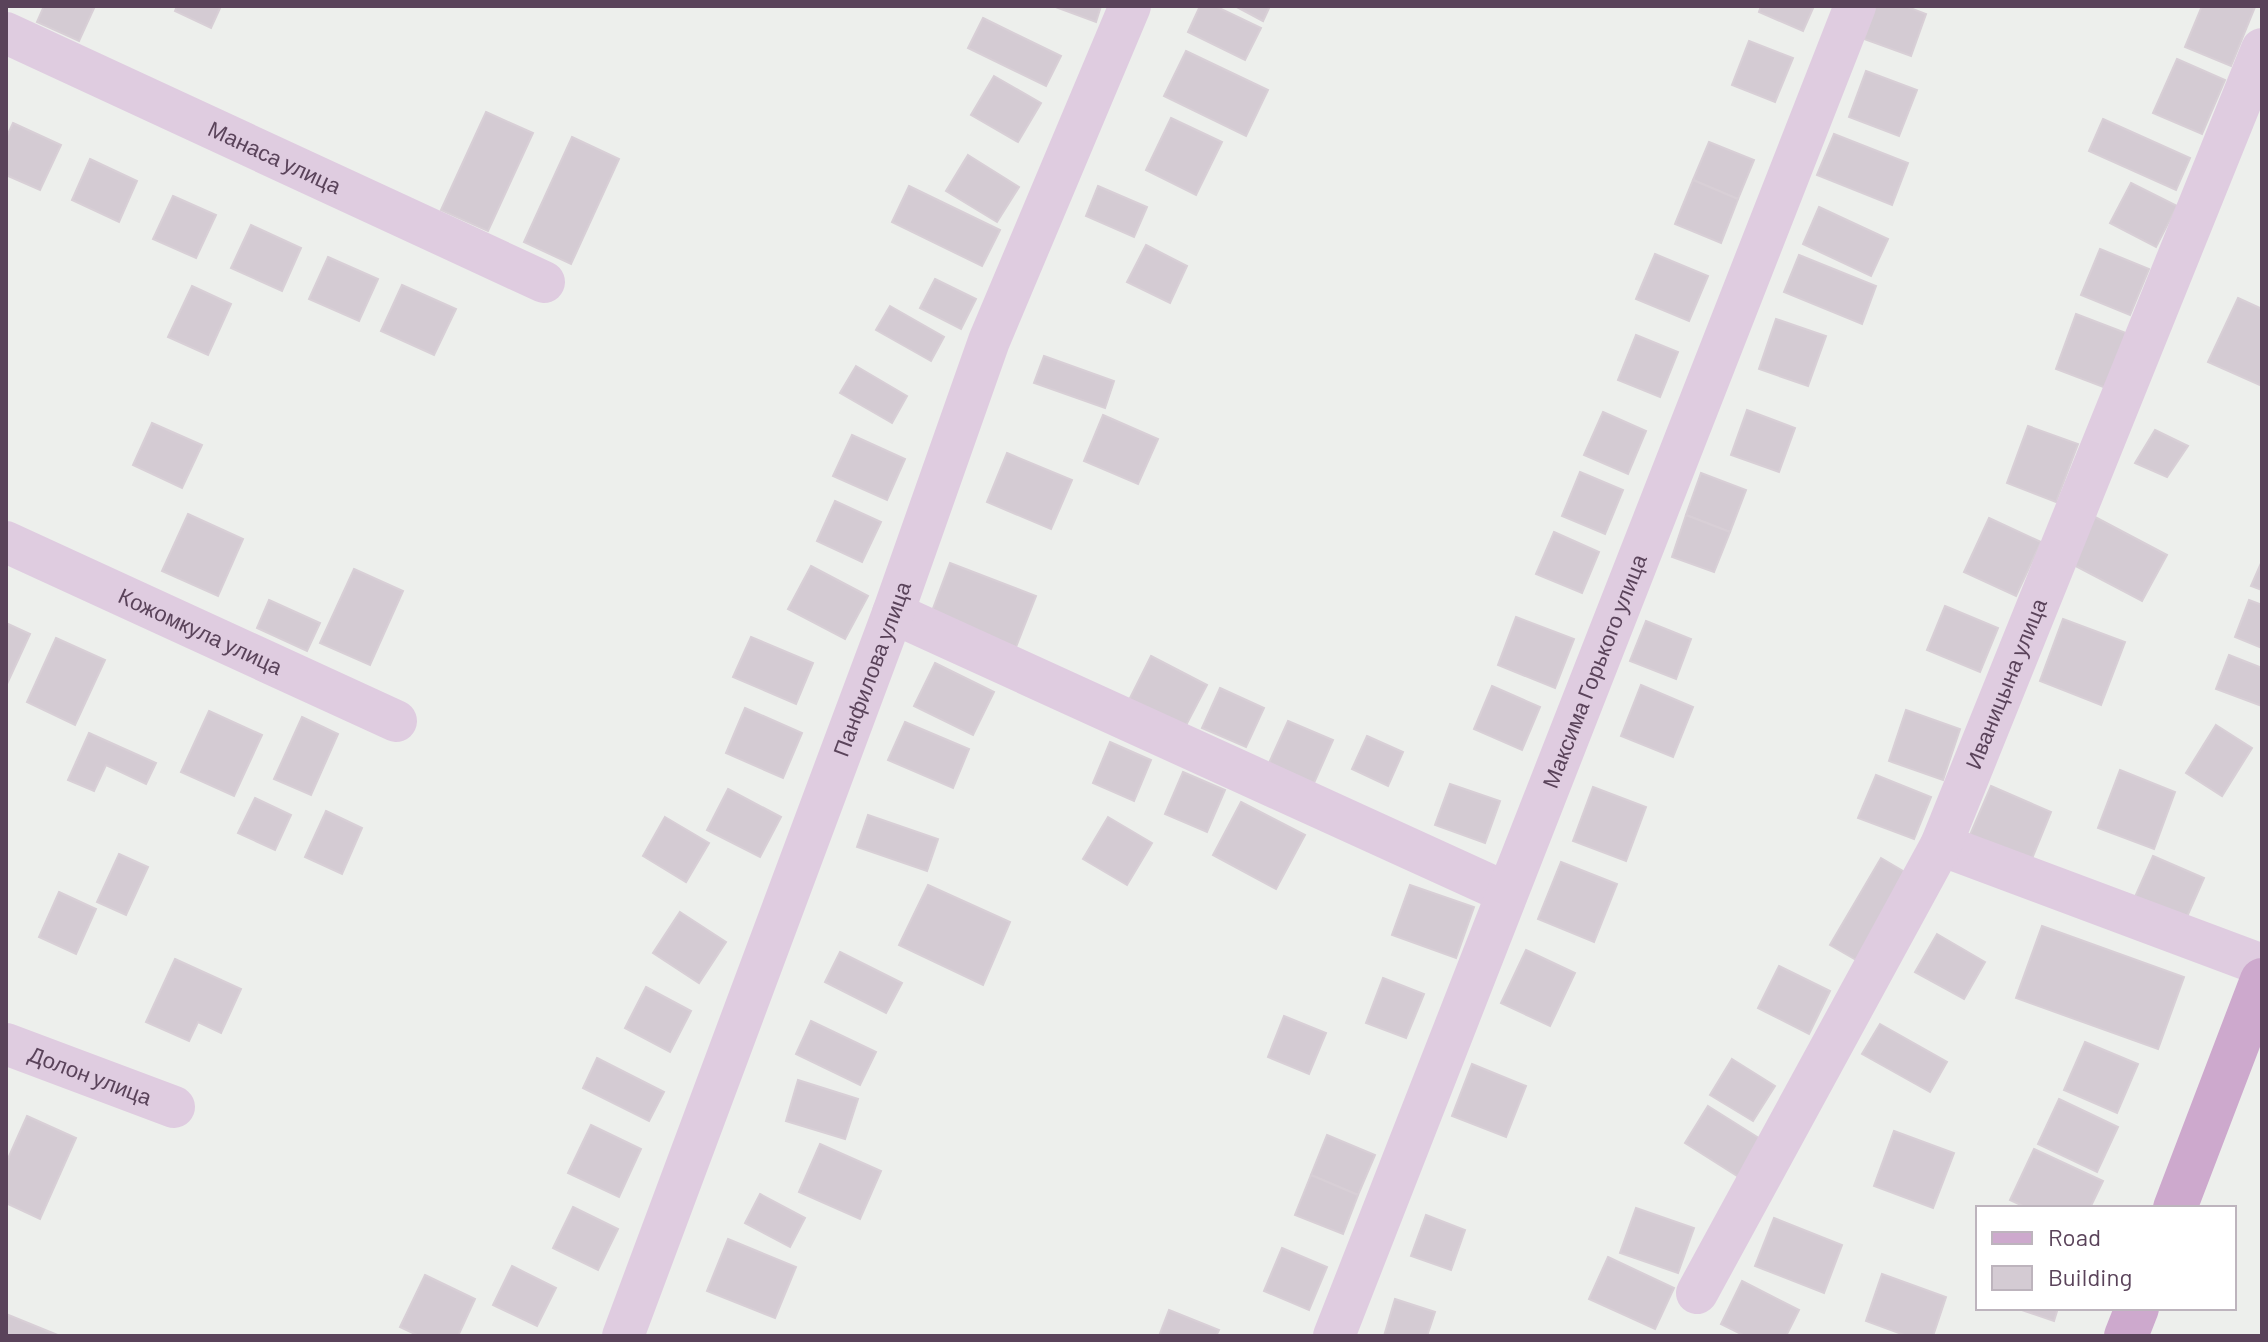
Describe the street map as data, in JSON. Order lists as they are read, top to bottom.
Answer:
{
  "streets": {
    "street": [
      "Манаса улица",
      "Кожомкула улица",
      "Панфилова улица",
      "Максима Горького улица",
      "Иваницына улица",
      "Долон улица"
    ]
  },
  "legend": ["Road", "Building"]
}
